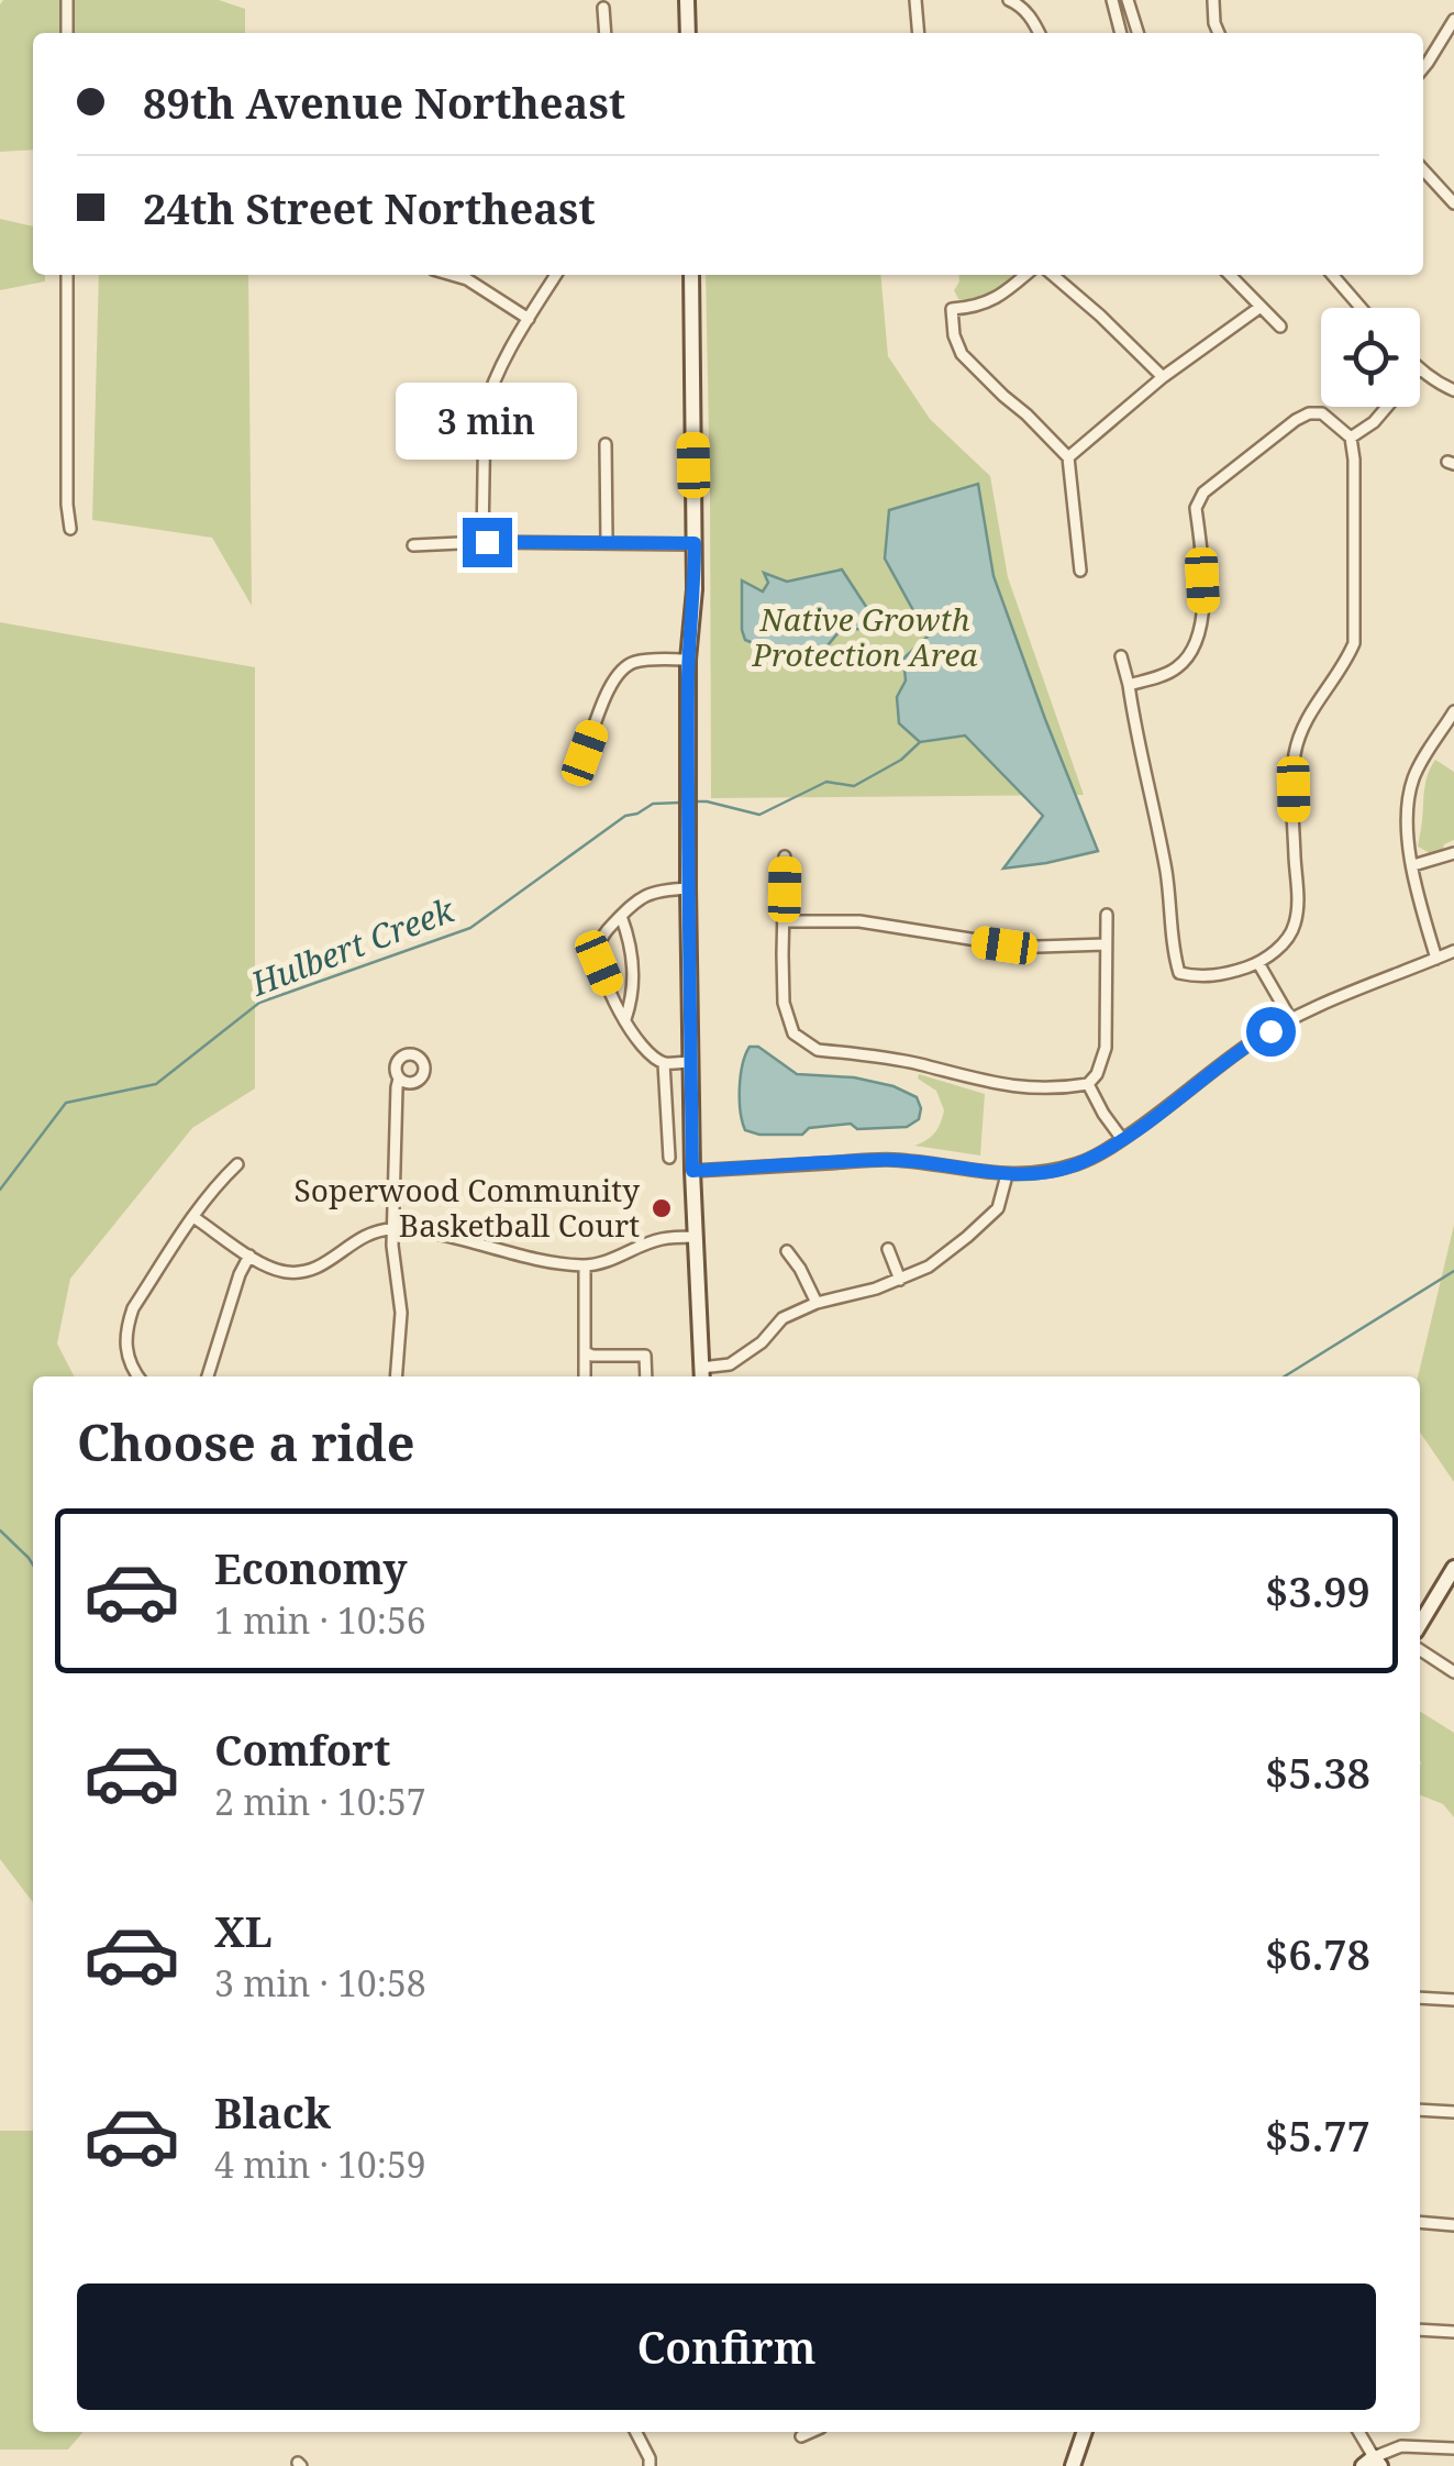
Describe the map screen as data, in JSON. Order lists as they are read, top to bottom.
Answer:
{
  "water": ["Hulbert Creek"],
  "parks": ["Native Growth Protection Area"],
  "places": ["Soperwood Community Basketball Court"],
  "page": {
    "banner": ["89th Avenue Northeast", "24th Street Northeast"],
    "bubble": "3 min",
    "heading": "Choose a ride",
    "list": [
      {
        "name": "Economy",
        "note": "1 min · 10:56",
        "value": "$3.99"
      },
      {
        "name": "Comfort",
        "note": "2 min · 10:57",
        "value": "$5.38"
      },
      {
        "name": "XL",
        "note": "3 min · 10:58",
        "value": "$6.78"
      },
      {
        "name": "Black",
        "note": "4 min · 10:59",
        "value": "$5.77"
      }
    ],
    "buttons": "Confirm"
  }
}
